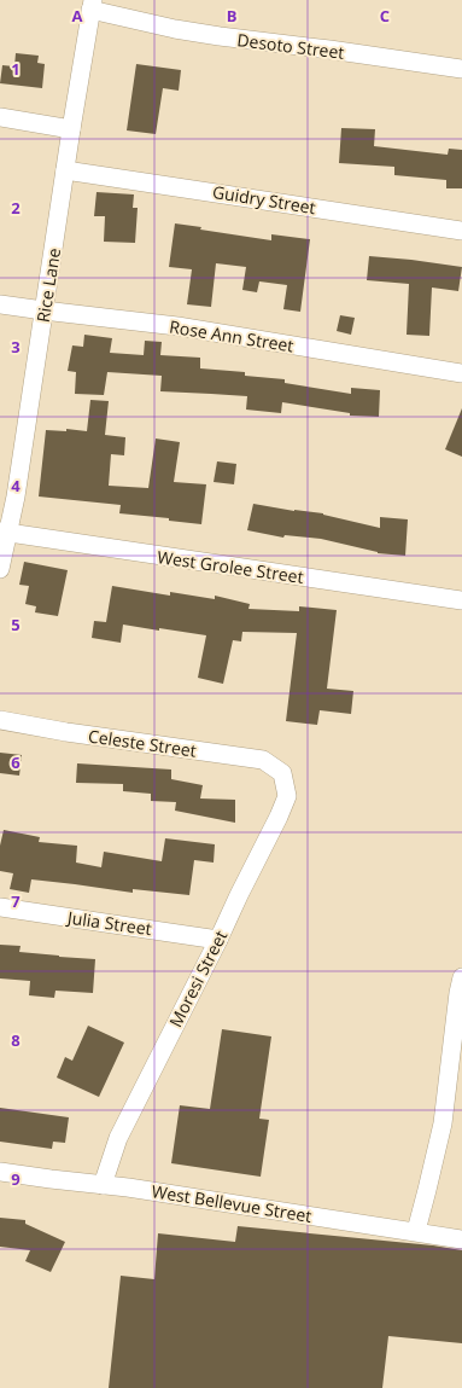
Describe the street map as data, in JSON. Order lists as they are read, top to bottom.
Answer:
{
  "streets": {
    "street": [
      "Desoto Street",
      "Guidry Street",
      "Rice Lane",
      "Rose Ann Street",
      "West Grolee Street",
      "Celeste Street",
      "Julia Street",
      "Moresi Street",
      "West Bellevue Street"
    ]
  },
  "crossings": [
    ["Desoto Street", "Rice Lane"],
    ["Guidry Street", "Rice Lane"],
    ["Rice Lane", "Rose Ann Street"],
    ["Rice Lane", "West Grolee Street"],
    ["Celeste Street", "Moresi Street"],
    ["Julia Street", "Moresi Street"],
    ["Moresi Street", "West Bellevue Street"]
  ],
  "grid": {
    "columns": ["A", "B", "C"],
    "rows": [
      "1",
      "2",
      "3",
      "4",
      "5",
      "6",
      "7",
      "8",
      "9"
    ]
  }
}
